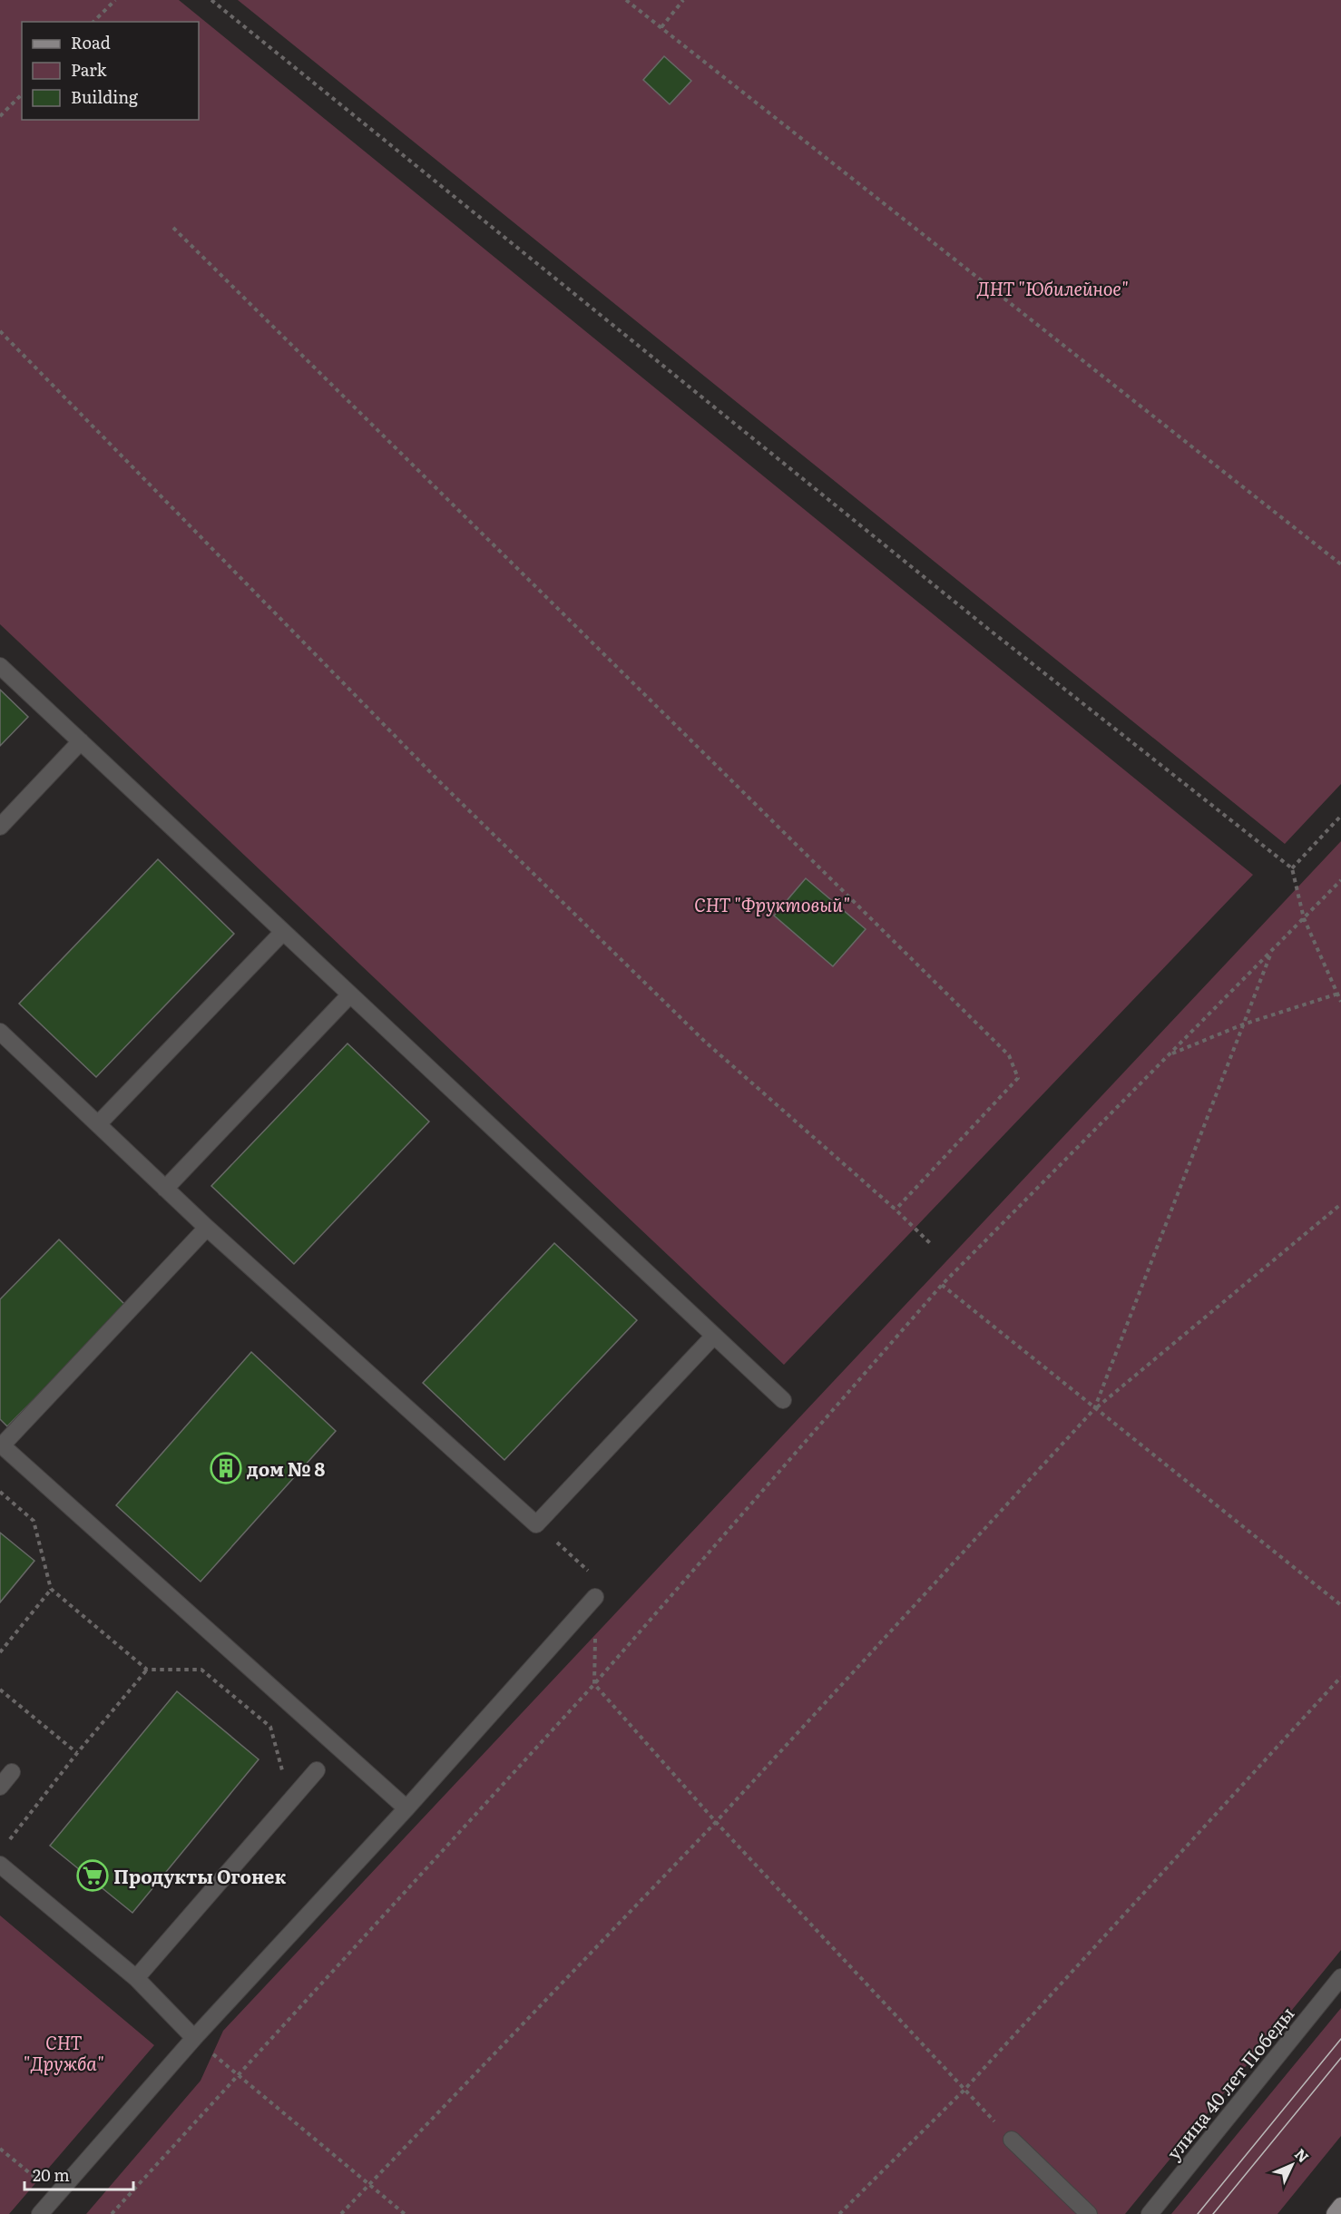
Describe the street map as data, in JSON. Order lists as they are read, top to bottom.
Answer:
{
  "streets": {
    "street": ["улица 40 лет Победы"]
  },
  "parks": ["ДНТ \"Юбилейное\"", "СНТ \"Фруктовый\"", "СНТ \"Дружба\""],
  "places": {
    "building": ["дом № 8"],
    "supermarket": ["Продукты Огонек"]
  },
  "legend": ["Road", "Park", "Building"],
  "scale_bar": "20 m",
  "north": "top right"
}
